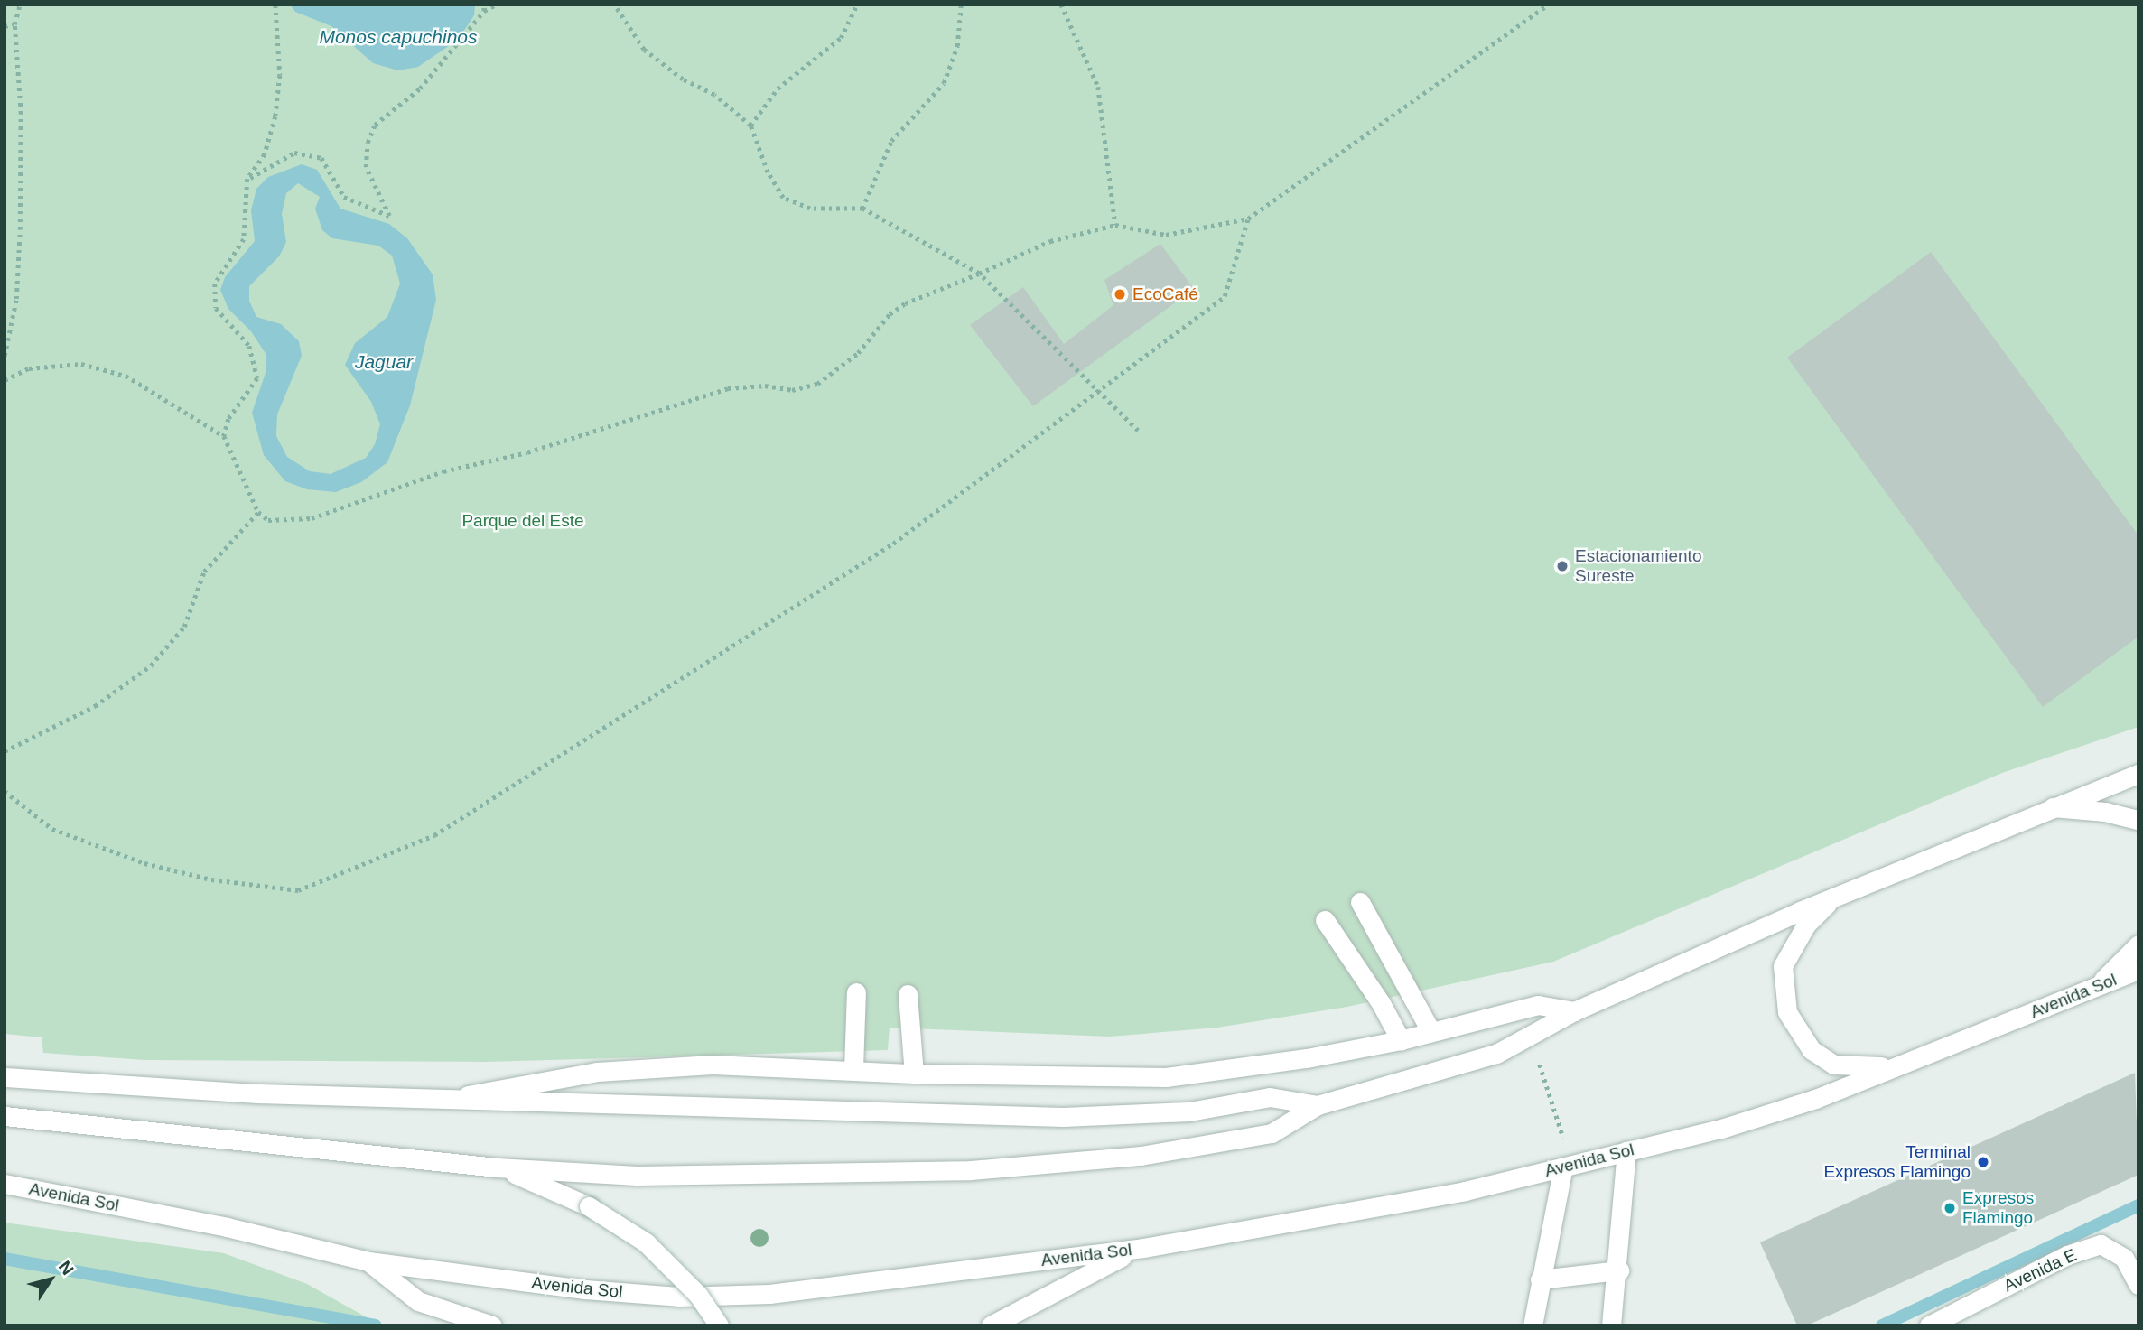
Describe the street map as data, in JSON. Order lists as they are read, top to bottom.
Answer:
{
  "streets": {
    "main road": ["Avenida Sol", "Avenida E"]
  },
  "water": ["Monos capuchinos", "Jaguar"],
  "parks": ["Parque del Este"],
  "places": [
    "EcoCafé",
    "Estacionamiento Sureste",
    "Terminal Expresos Flamingo",
    "Expresos Flamingo"
  ],
  "north": "top right"
}
